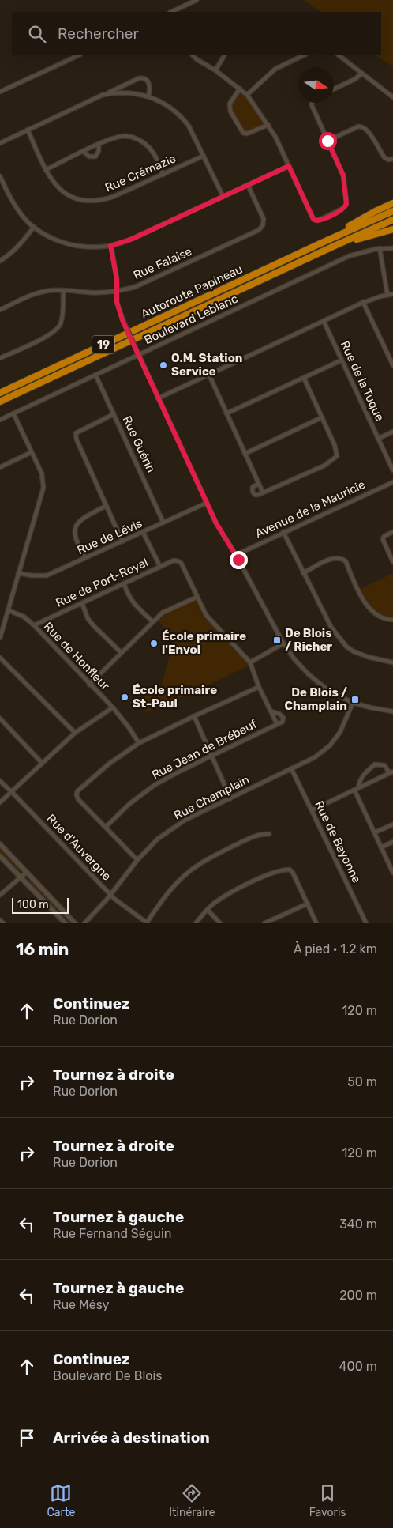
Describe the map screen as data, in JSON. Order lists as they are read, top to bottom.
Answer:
{
  "streets": {
    "highway": ["Autoroute Papineau", "19"],
    "street": [
      "Rue Crémazie",
      "Rue Falaise",
      "Boulevard Leblanc",
      "Rue de la Tuque",
      "Rue Guérin",
      "Avenue de la Mauricie",
      "Rue de Lévis",
      "Rue de Port-Royal",
      "Rue de Honfleur",
      "Rue Jean de Brébeuf",
      "Rue Champlain",
      "Rue de Bayonne",
      "Rue d'Auvergne"
    ]
  },
  "crossings": [
    ["Boulevard Leblanc", "Rue Guérin"],
    ["Rue Guérin", "Rue de Lévis"],
    ["Rue de Port-Royal", "Rue de Honfleur"],
    ["Rue Champlain", "Rue de Bayonne"],
    ["Rue Champlain", "Rue d'Auvergne"]
  ],
  "places": {
    "other": ["O.M. Station Service", "École primaire l'Envol", "École primaire St-Paul"],
    "transit": ["De Blois / Richer", "De Blois / Champlain"]
  },
  "scale_bar": "100 m",
  "north": "right",
  "page": {
    "search": "Rechercher",
    "scale": "100 m",
    "heading": ["16 min", "À pied · 1.2 km"],
    "list": [
      ["Continuez", "Rue Dorion", "120 m"],
      ["Tournez à droite", "Rue Dorion", "50 m"],
      ["Tournez à droite", "Rue Dorion", "120 m"],
      ["Tournez à gauche", "Rue Fernand Séguin", "340 m"],
      ["Tournez à gauche", "Rue Mésy", "200 m"],
      ["Continuez", "Boulevard De Blois", "400 m"],
      "Arrivée à destination"
    ],
    "nav": ["Carte", "Itinéraire", "Favoris"]
  }
}
